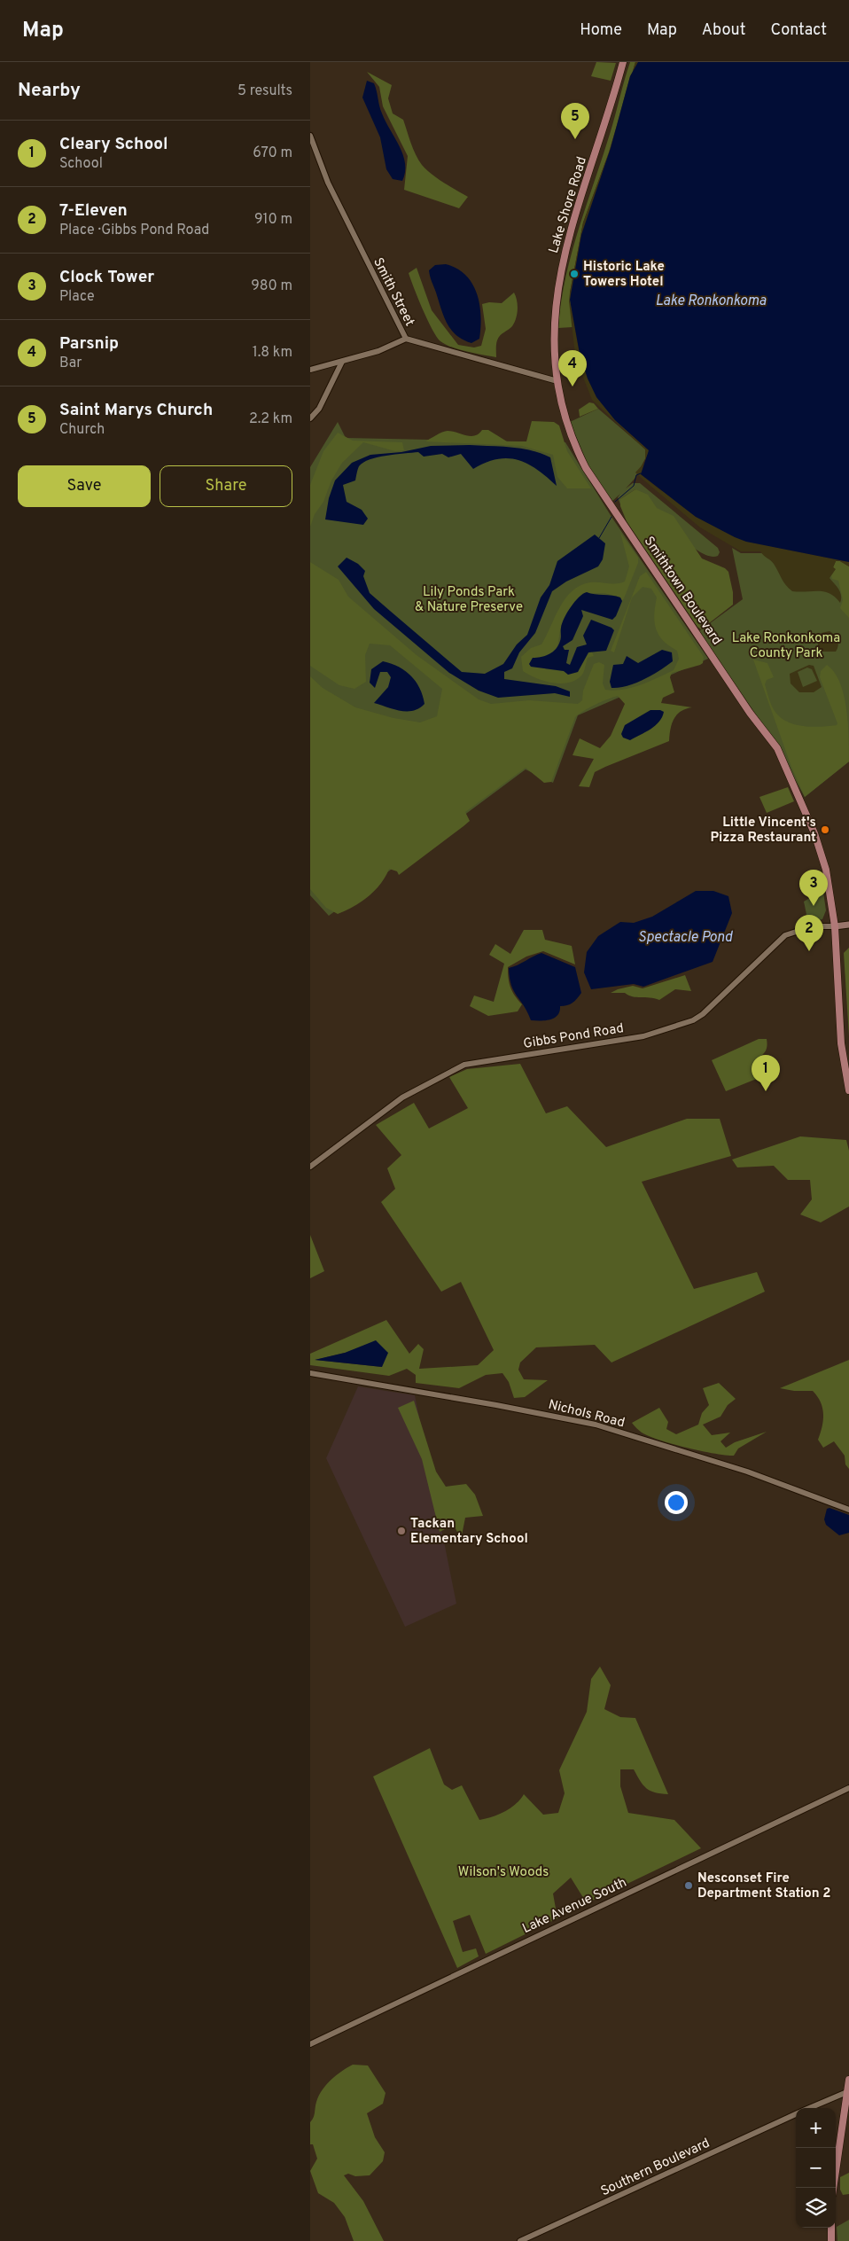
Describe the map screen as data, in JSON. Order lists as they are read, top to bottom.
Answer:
{
  "streets": {
    "main road": ["Lake Shore Road", "Smithtown Boulevard"],
    "street": [
      "Smith Street",
      "Gibbs Pond Road",
      "Nichols Road",
      "Lake Avenue South",
      "Southern Boulevard"
    ]
  },
  "crossings": [
    ["Lake Shore Road", "Smithtown Boulevard"],
    ["Smith Street", "Smithtown Boulevard"],
    ["Smithtown Boulevard", "Gibbs Pond Road"]
  ],
  "water": ["Lake Ronkonkoma", "Spectacle Pond"],
  "parks": ["Lily Ponds Park & Nature Preserve", "Lake Ronkonkoma County Park", "Wilson's Woods"],
  "places": [
    "Historic Lake Towers Hotel",
    "Little Vincent's Pizza Restaurant",
    "Tackan Elementary School",
    "Nesconset Fire Department Station 2"
  ],
  "page": {
    "header": "Map",
    "nav": [
      "Home",
      "Map",
      "About",
      "Contact"
    ],
    "heading": ["Nearby", "5 results"],
    "pins": [
      "5",
      "4",
      "3",
      "2",
      "1"
    ],
    "list": [
      {
        "mark": "1",
        "name": "Cleary School",
        "note": "School",
        "value": "670 m"
      },
      {
        "mark": "2",
        "name": "7-Eleven",
        "note": "Place · Gibbs Pond Road",
        "value": "910 m"
      },
      {
        "mark": "3",
        "name": "Clock Tower",
        "note": "Place",
        "value": "980 m"
      },
      {
        "mark": "4",
        "name": "Parsnip",
        "note": "Bar",
        "value": "1.8 km"
      },
      {
        "mark": "5",
        "name": "Saint Marys Church",
        "note": "Church",
        "value": "2.2 km"
      }
    ],
    "buttons": ["Save", "Share"],
    "map_buttons": ["+", "−"]
  }
}
